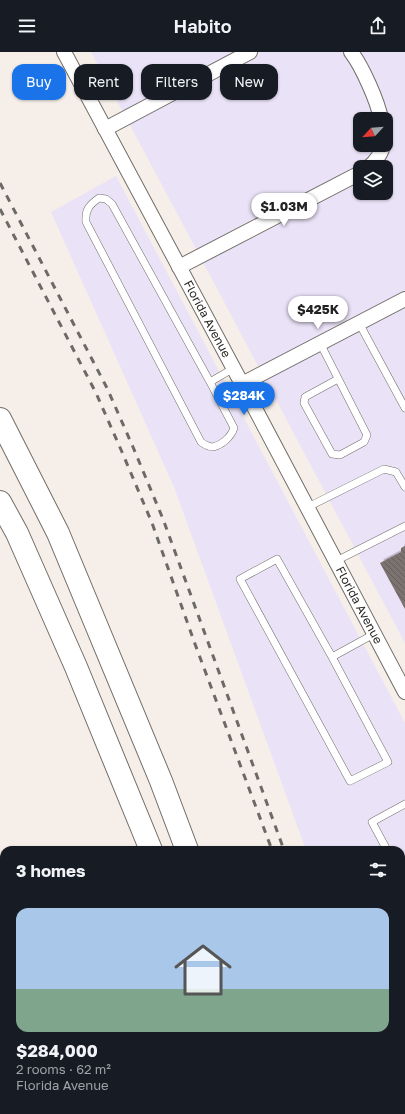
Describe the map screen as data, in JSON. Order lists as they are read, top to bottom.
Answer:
{
  "streets": {
    "street": ["Florida Avenue"]
  },
  "north": "bottom left",
  "page": {
    "header": "Habito",
    "chip": [
      "Buy",
      "Rent",
      "Filters",
      "New"
    ],
    "price": ["$1.03M", "$425K", "$284K"],
    "heading": "3 homes",
    "list": [
      {
        "name": "$284,000",
        "note": "2 rooms · 62 m² · Florida Avenue"
      }
    ]
  }
}
